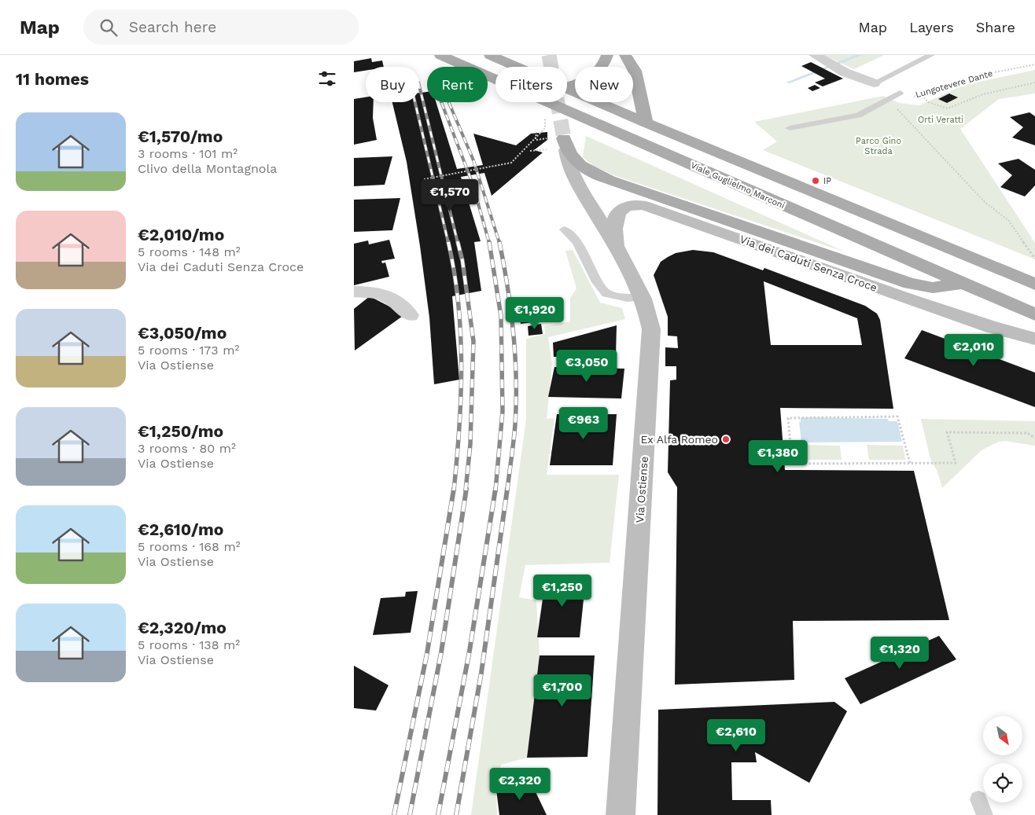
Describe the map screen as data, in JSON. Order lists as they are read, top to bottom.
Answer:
{
  "streets": {
    "main road": ["Viale Guglielmo Marconi", "Via dei Caduti Senza Croce", "Via Ostiense"],
    "path": ["Lungotevere Dante"]
  },
  "crossings": [
    ["Viale Guglielmo Marconi", "Via dei Caduti Senza Croce"],
    ["Via dei Caduti Senza Croce", "Via Ostiense"]
  ],
  "parks": ["Orti Veratti", "Parco Gino Strada"],
  "places": ["IP", "Ex Alfa Romeo"],
  "north": "bottom right",
  "page": {
    "header": "Map",
    "search": "Search here",
    "nav": ["Map", "Layers", "Share"],
    "heading": "11 homes",
    "chip": [
      "Buy",
      "Rent",
      "Filters",
      "New"
    ],
    "list": [
      {
        "name": "€1,570/mo",
        "note": "3 rooms · 101 m² · Clivo della Montagnola"
      },
      {
        "name": "€2,010/mo",
        "note": "5 rooms · 148 m² · Via dei Caduti Senza Croce"
      },
      {
        "name": "€3,050/mo",
        "note": "5 rooms · 173 m² · Via Ostiense"
      },
      {
        "name": "€1,250/mo",
        "note": "3 rooms · 80 m² · Via Ostiense"
      },
      {
        "name": "€2,610/mo",
        "note": "5 rooms · 168 m² · Via Ostiense"
      },
      {
        "name": "€2,320/mo",
        "note": "5 rooms · 138 m² · Via Ostiense"
      }
    ],
    "price": [
      "€1,570",
      "€1,920",
      "€2,010",
      "€3,050",
      "€963",
      "€1,380",
      "€1,250",
      "€1,320",
      "€1,700",
      "€2,610",
      "€2,320"
    ]
  }
}
